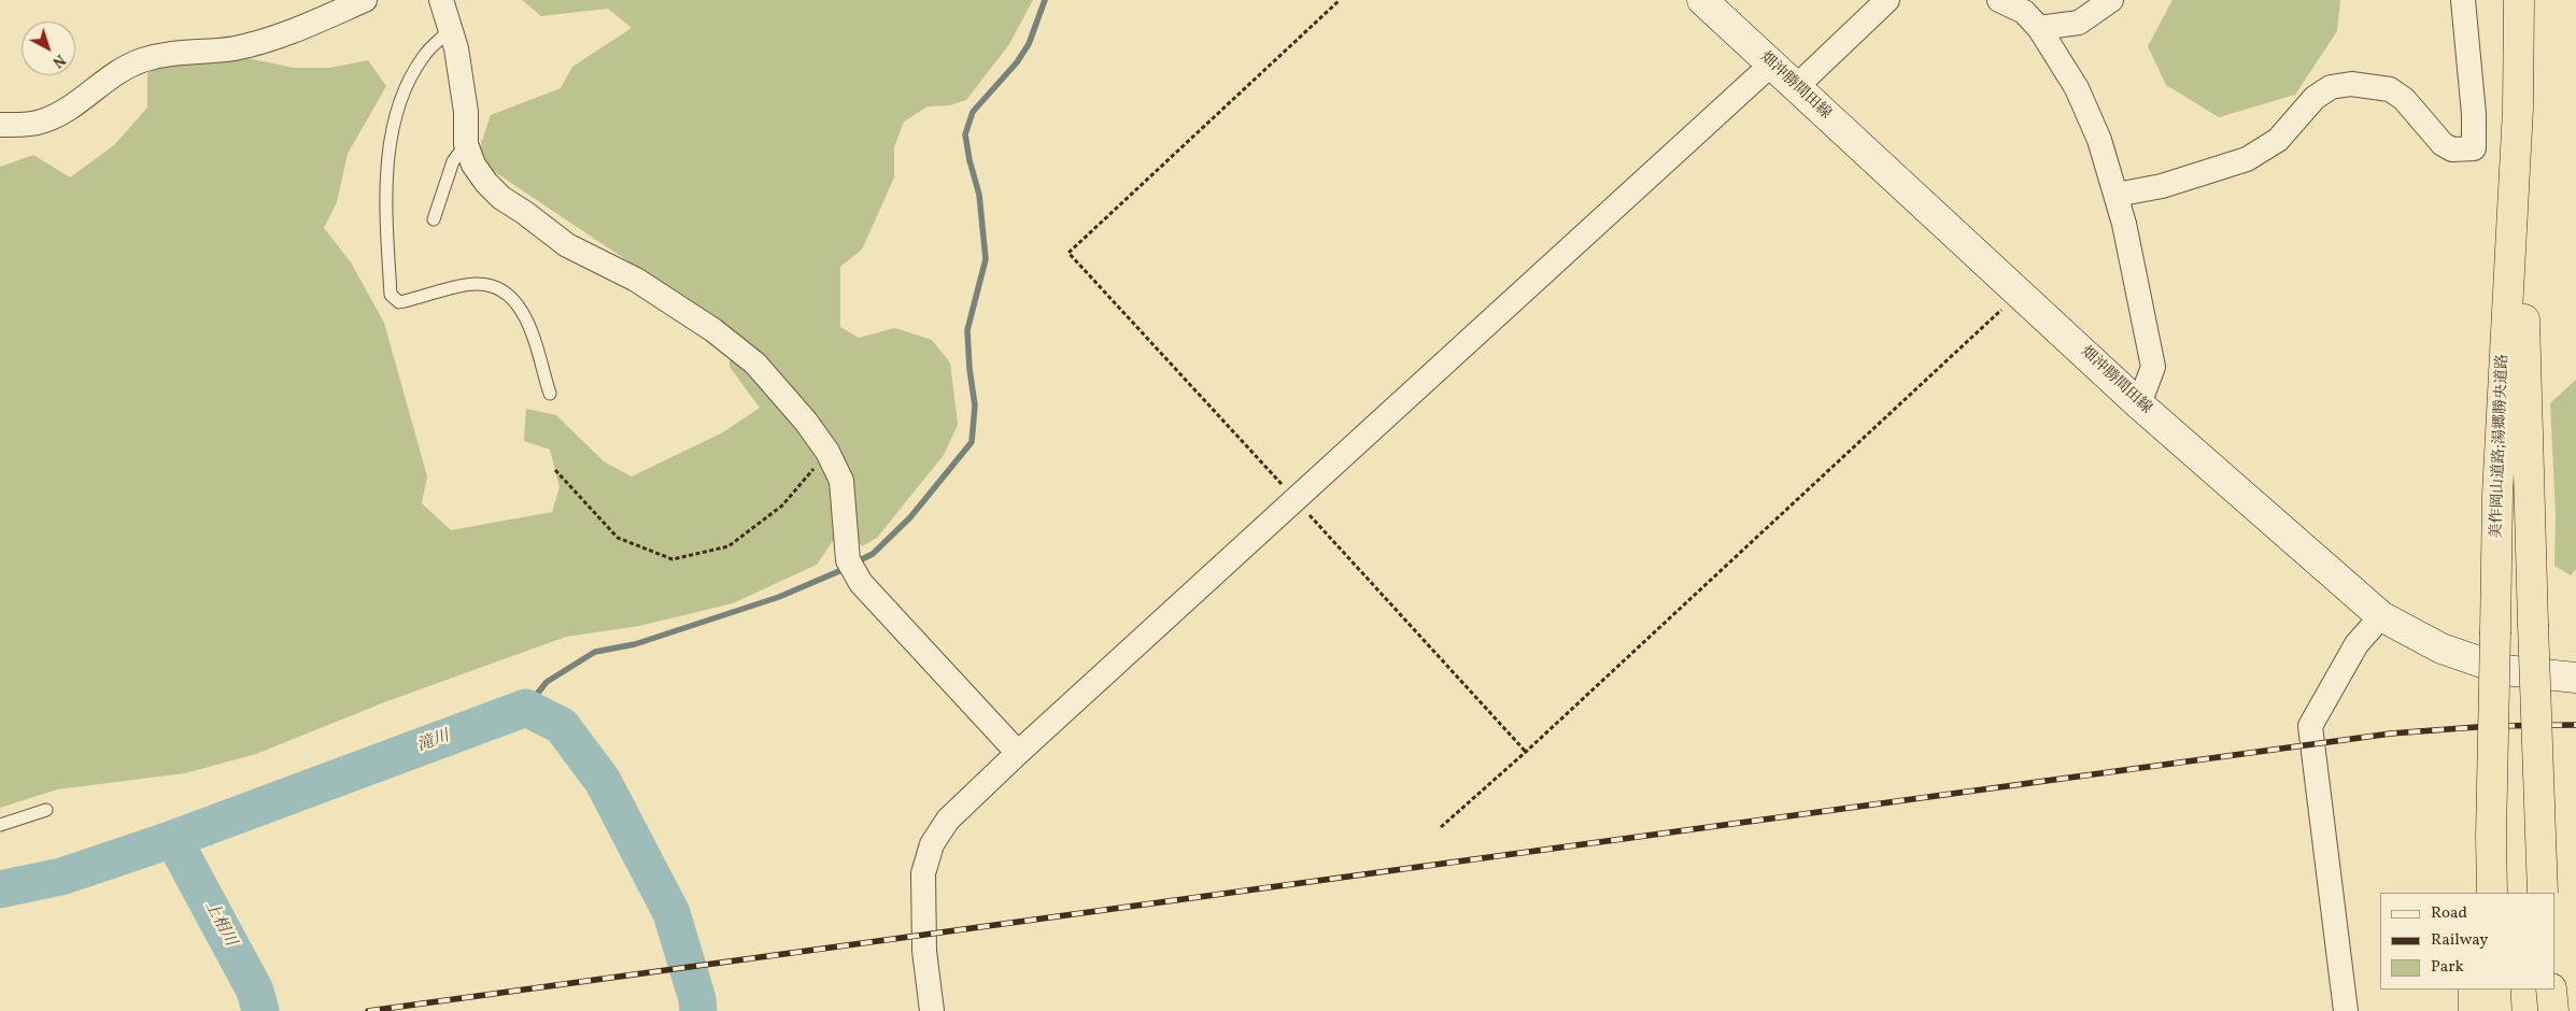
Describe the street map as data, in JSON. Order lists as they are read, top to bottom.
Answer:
{
  "streets": {
    "highway": ["美作岡山道路;湯郷勝央道路"],
    "main road": ["畑沖勝間田線"]
  },
  "water": ["滝川", "上相川"],
  "legend": ["Road", "Railway", "Park"],
  "north": "bottom right"
}
